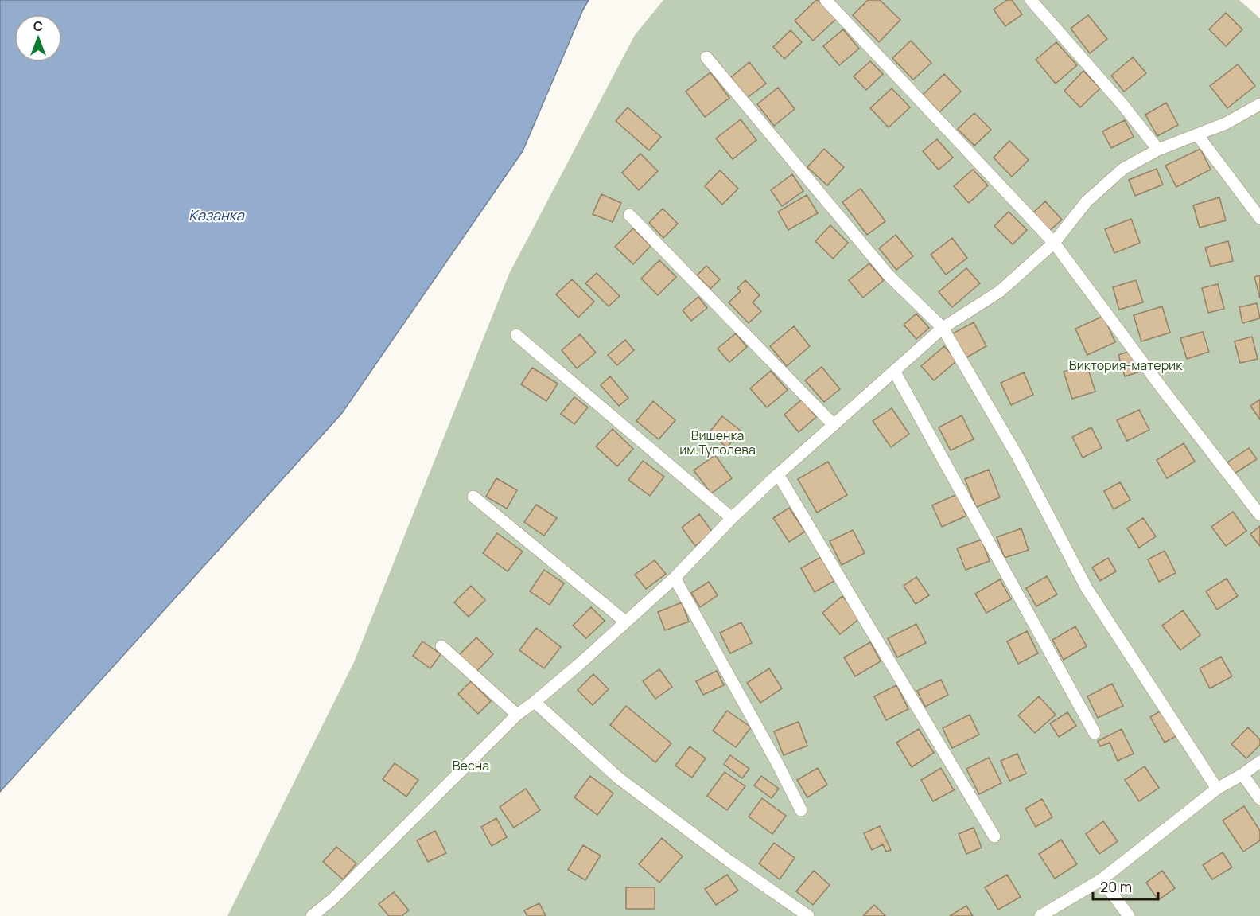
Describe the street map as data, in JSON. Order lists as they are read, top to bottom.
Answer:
{
  "water": ["Казанка"],
  "parks": ["Виктория-материк", "Вишенка им.Туполева", "Весна"],
  "scale_bar": "20 m",
  "north": "top"
}
